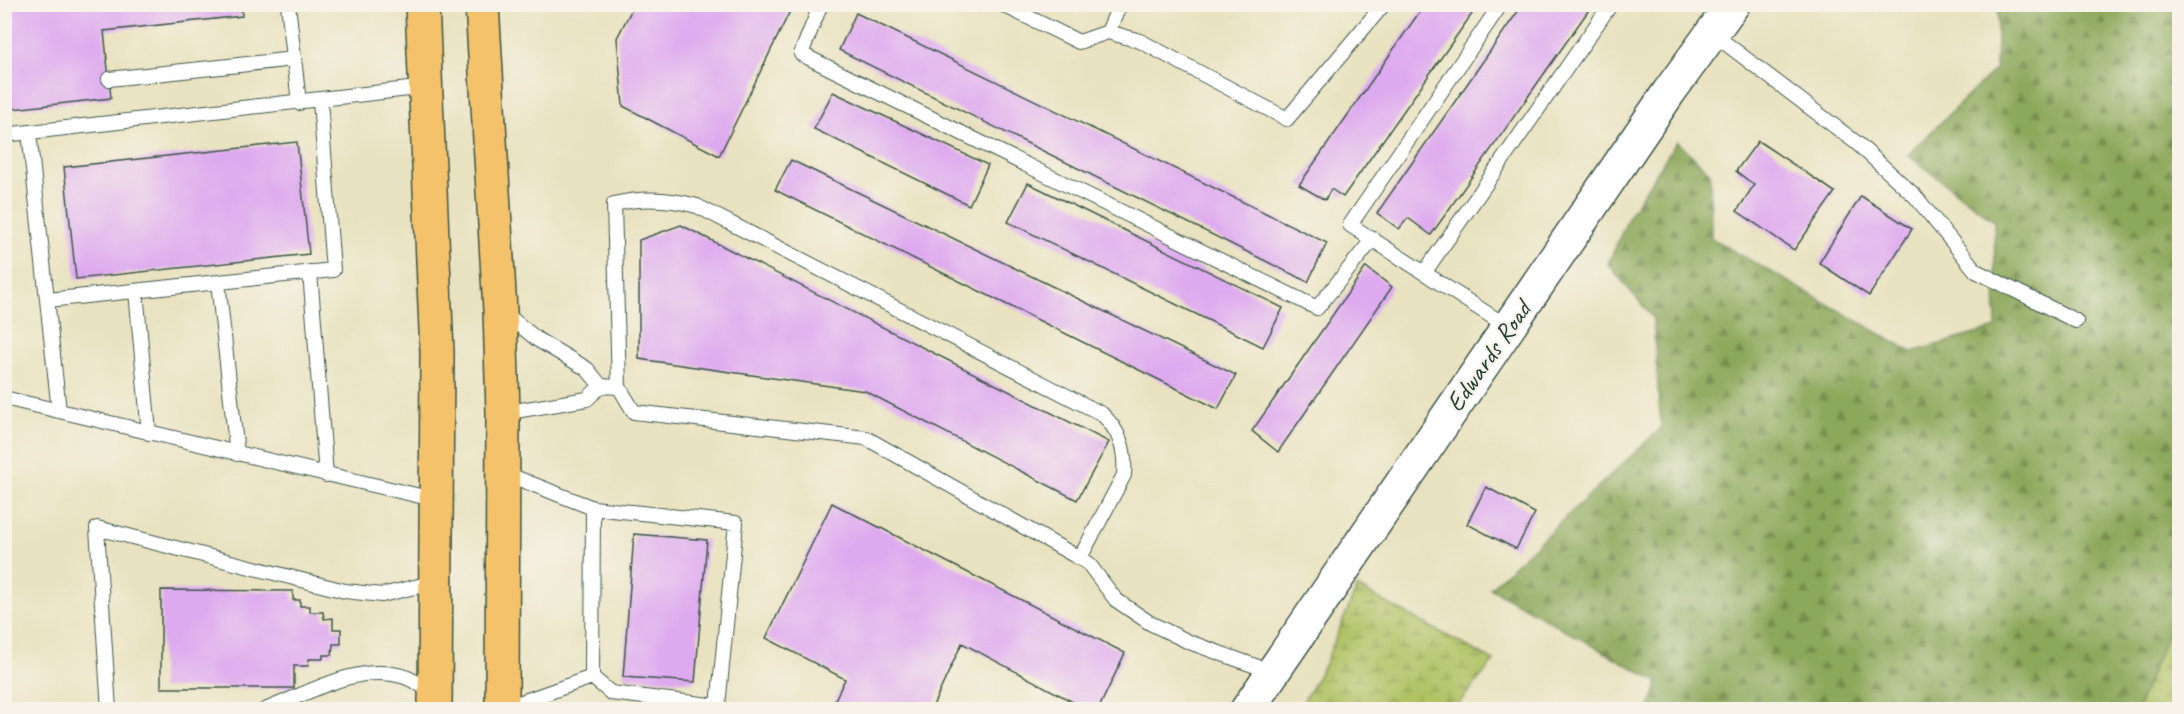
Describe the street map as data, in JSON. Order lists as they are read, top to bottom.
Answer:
{
  "streets": {
    "street": ["Edwards Road"]
  }
}
